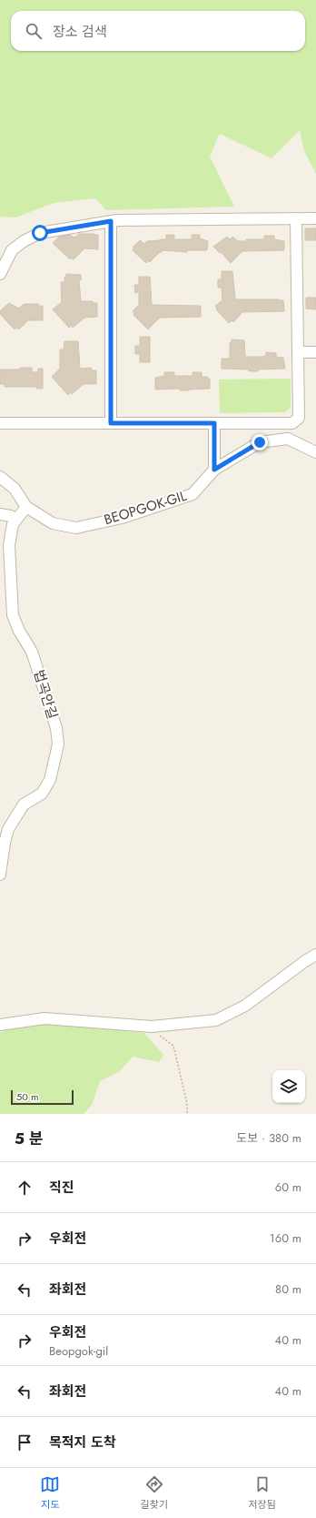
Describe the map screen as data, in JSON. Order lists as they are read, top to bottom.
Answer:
{
  "streets": {
    "street": ["BEOPGOK-GIL", "법곡안길"]
  },
  "crossings": [
    ["BEOPGOK-GIL", "법곡안길"]
  ],
  "scale_bar": "50 m",
  "page": {
    "search": "장소 검색",
    "scale": "50 m",
    "heading": ["5 분", "도보 · 380 m"],
    "list": [
      ["직진", "60 m"],
      ["우회전", "160 m"],
      ["좌회전", "80 m"],
      ["우회전", "Beopgok-gil", "40 m"],
      ["좌회전", "40 m"],
      "목적지 도착"
    ],
    "nav": ["지도", "길찾기", "저장됨"]
  }
}
